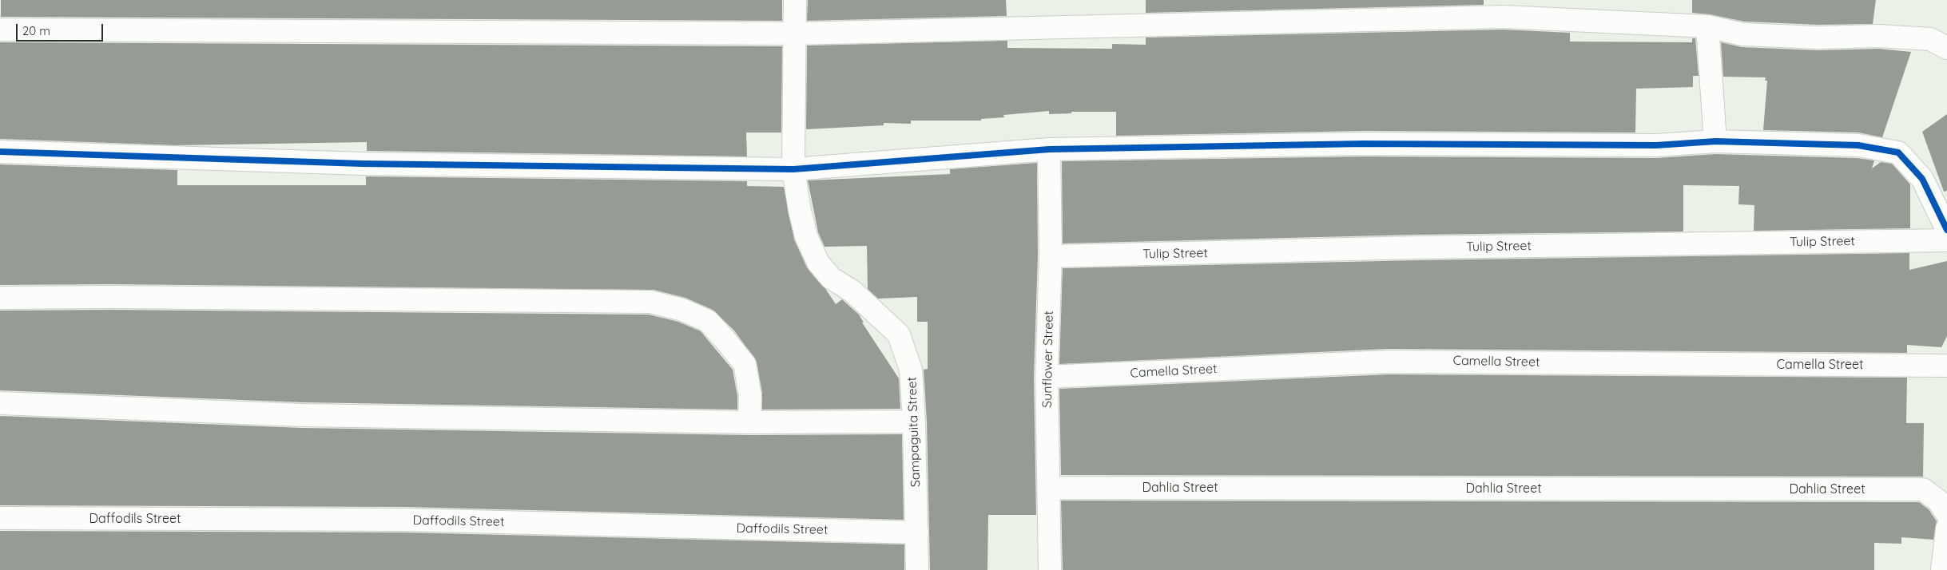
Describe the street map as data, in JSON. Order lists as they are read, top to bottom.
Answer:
{
  "streets": {
    "street": [
      "Tulip Street",
      "Sunflower Street",
      "Camella Street",
      "Sampaguita Street",
      "Dahlia Street",
      "Daffodils Street"
    ]
  },
  "crossings": [
    ["Tulip Street", "Sunflower Street"],
    ["Sunflower Street", "Camella Street"],
    ["Sunflower Street", "Dahlia Street"],
    ["Sampaguita Street", "Daffodils Street"]
  ],
  "scale_bar": "20 m"
}
